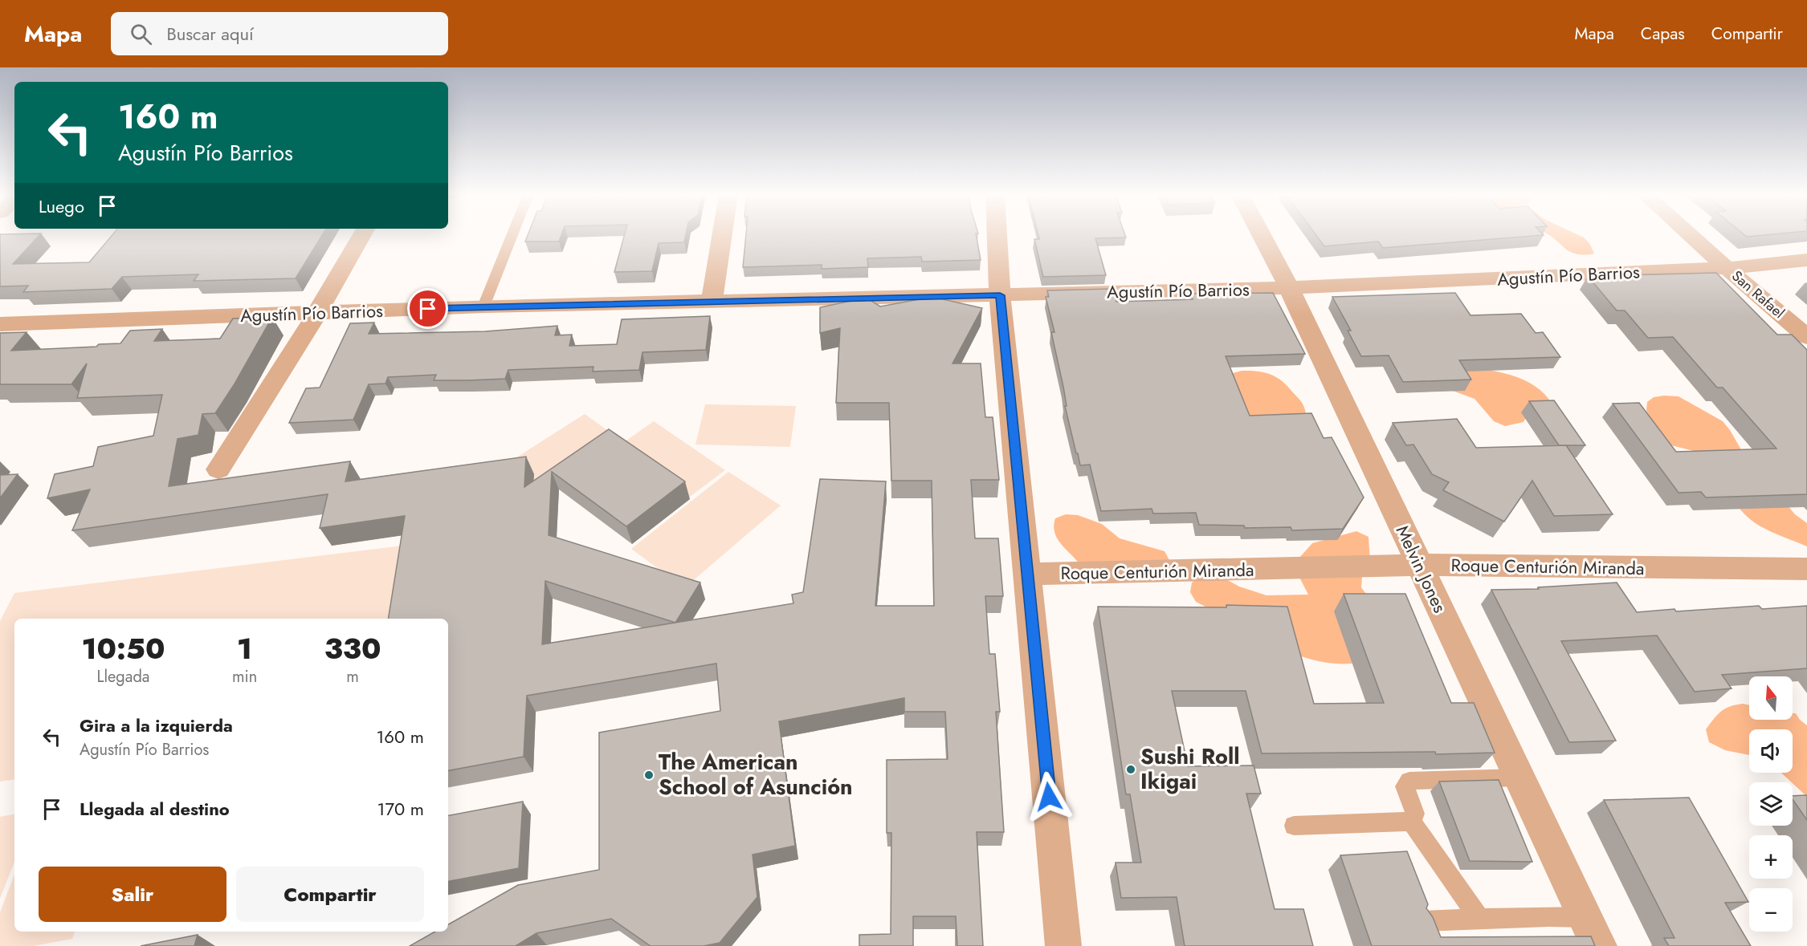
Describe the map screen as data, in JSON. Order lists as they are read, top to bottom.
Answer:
{
  "streets": {
    "street": [
      "Agustín Pío Barrios",
      "San Rafael",
      "Roque Centurión Miranda",
      "Melvin Jones"
    ]
  },
  "crossings": [
    ["Agustín Pío Barrios", "San Rafael"],
    ["Agustín Pío Barrios", "Melvin Jones"],
    ["Roque Centurión Miranda", "Melvin Jones"]
  ],
  "places": ["Sushi Roll Ikigai", "The American School of Asunción"],
  "north": "top",
  "page": {
    "header": "Mapa",
    "search": "Buscar aquí",
    "nav": ["Mapa", "Capas", "Compartir"],
    "turn": ["160 m", "Agustín Pío Barrios"],
    "then": "Luego",
    "eta": [
      "10:50",
      "Llegada",
      "1",
      "min",
      "330",
      "m"
    ],
    "map_buttons": ["+", "−"],
    "list": [
      {
        "name": "Gira a la izquierda",
        "note": "Agustín Pío Barrios",
        "value": "160 m"
      },
      {
        "name": "Llegada al destino",
        "value": "170 m"
      }
    ],
    "buttons": ["Salir", "Compartir"]
  }
}
